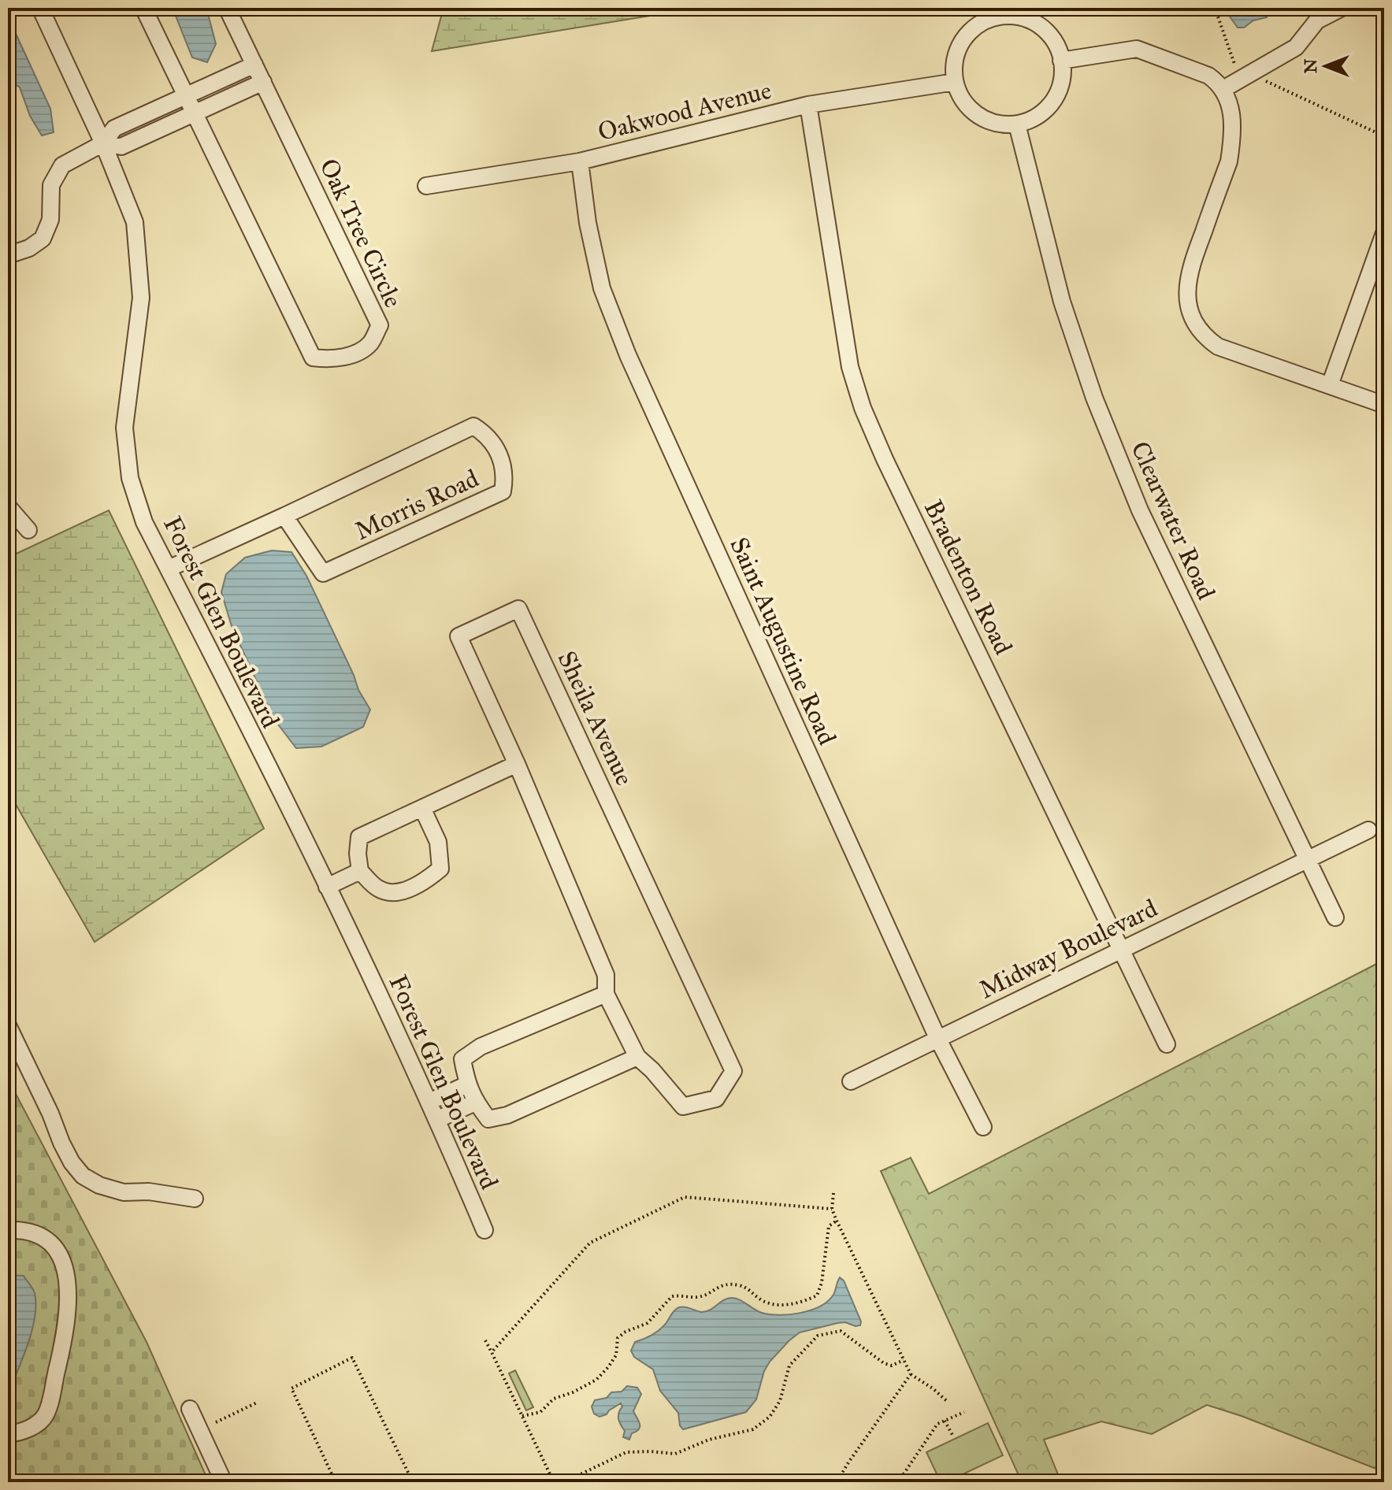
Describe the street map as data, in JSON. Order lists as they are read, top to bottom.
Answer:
{
  "streets": {
    "street": [
      "Oakwood Avenue",
      "Oak Tree Circle",
      "Morris Road",
      "Clearwater Road",
      "Bradenton Road",
      "Forest Glen Boulevard",
      "Saint Augustine Road",
      "Sheila Avenue",
      "Midway Boulevard"
    ]
  },
  "crossings": [
    ["Oakwood Avenue", "Clearwater Road"],
    ["Oakwood Avenue", "Bradenton Road"],
    ["Oakwood Avenue", "Saint Augustine Road"],
    ["Morris Road", "Forest Glen Boulevard"],
    ["Clearwater Road", "Midway Boulevard"],
    ["Bradenton Road", "Midway Boulevard"],
    ["Saint Augustine Road", "Midway Boulevard"]
  ],
  "north": "left"
}
